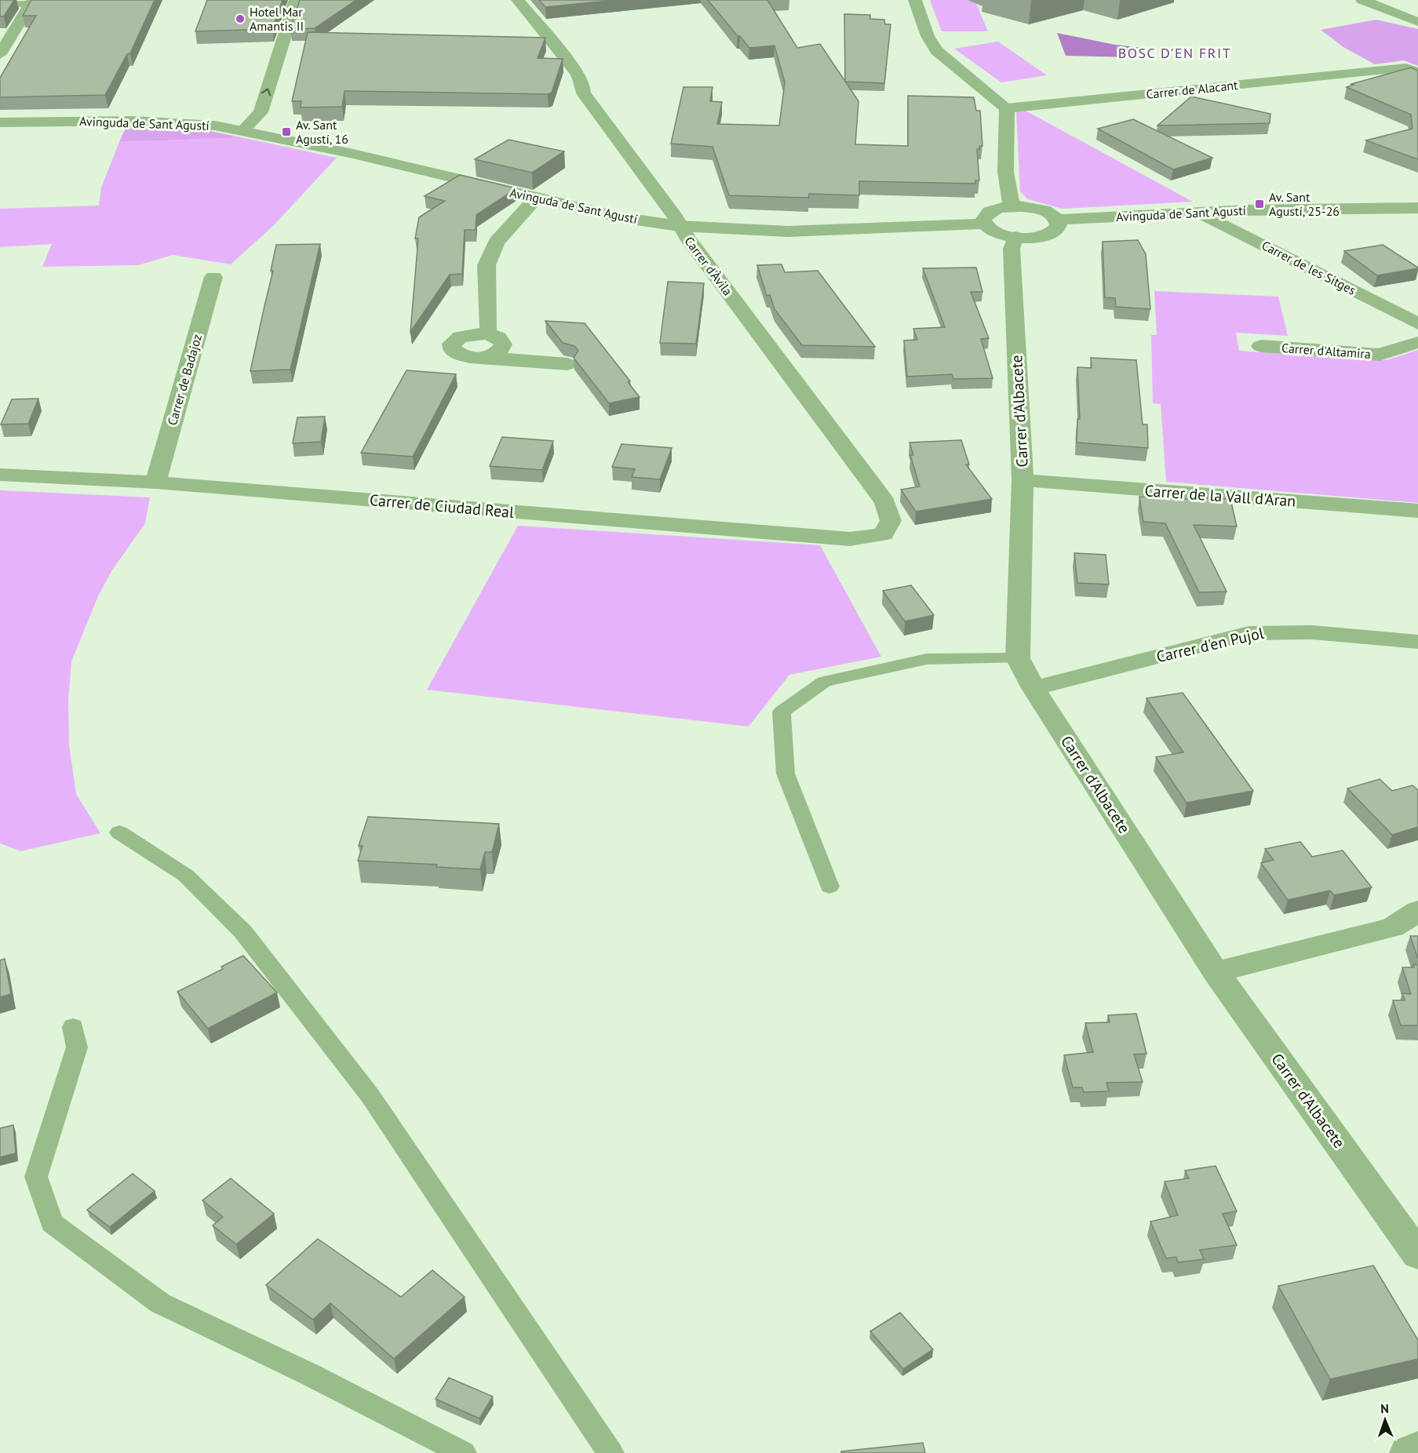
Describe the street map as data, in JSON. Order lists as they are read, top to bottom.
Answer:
{
  "streets": {
    "street": [
      "Carrer de Alacant",
      "Avinguda de Sant Agustí",
      "Carrer d'Àvila",
      "Carrer de les Sitges",
      "Carrer d'Altamira",
      "Carrer de Badajoz",
      "Carrer d'Albacete",
      "Carrer de la Vall d'Aran",
      "Carrer de Ciudad Real",
      "Carrer d'en Pujol"
    ]
  },
  "crossings": [
    ["Avinguda de Sant Agustí", "Carrer d'Àvila"],
    ["Avinguda de Sant Agustí", "Carrer de les Sitges"],
    ["Carrer d'Àvila", "Carrer de Ciudad Real"],
    ["Carrer de Badajoz", "Carrer de Ciudad Real"],
    ["Carrer d'Albacete", "Carrer de la Vall d'Aran"],
    ["Carrer d'Albacete", "Carrer d'en Pujol"]
  ],
  "districts": ["BOSC D'EN FRIT"],
  "places": {
    "other": ["Hotel Mar Amantis II"],
    "transit": ["Av. Sant Agustí, 16", "Av. Sant Agustí, 25-26"]
  },
  "north": "top"
}
